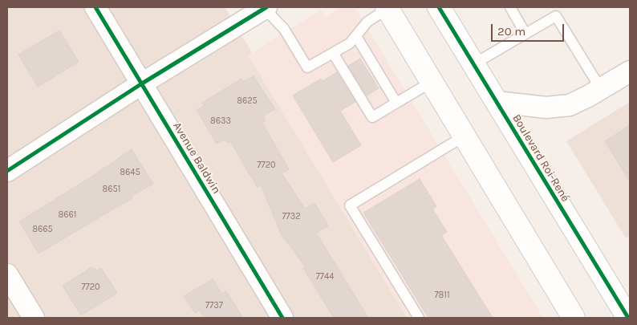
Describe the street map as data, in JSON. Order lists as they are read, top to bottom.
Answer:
{
  "streets": {
    "street": ["Avenue Baldwin", "Boulevard Roi-René"]
  },
  "house_numbers": [
    "8625",
    "8633",
    "7720",
    "8645",
    "8651",
    "8661",
    "7732",
    "8665",
    "7744",
    "7720",
    "7811",
    "7737"
  ],
  "scale_bar": "20 m"
}
